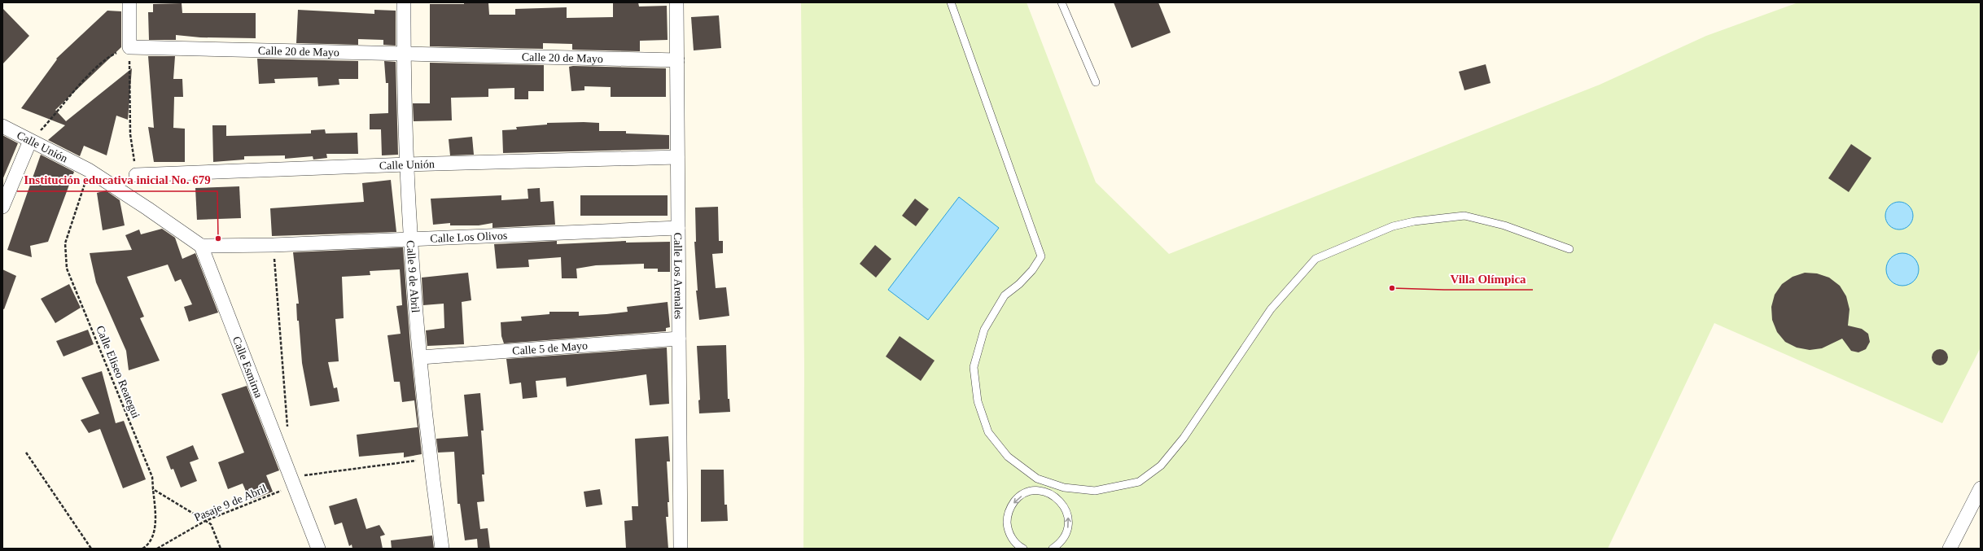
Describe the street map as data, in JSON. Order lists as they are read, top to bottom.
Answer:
{
  "streets": {
    "street": [
      "Calle 20 de Mayo",
      "Calle Unión",
      "Calle Los Olivos",
      "Calle Los Arenales",
      "Calle 9 de Abril",
      "Calle 5 de Mayo",
      "Calle Esmirna"
    ],
    "path": ["Calle Eliseo Reategui", "Pasaje 9 de Abril"]
  },
  "crossings": [
    ["Calle 20 de Mayo", "Calle Los Arenales"],
    ["Calle 20 de Mayo", "Calle 9 de Abril"],
    ["Calle Unión", "Calle Los Olivos"],
    ["Calle Unión", "Calle Los Arenales"],
    ["Calle Unión", "Calle 9 de Abril"],
    ["Calle Unión", "Calle Esmirna"],
    ["Calle Unión", "Calle Eliseo Reategui"],
    ["Calle Los Olivos", "Calle Los Arenales"],
    ["Calle Los Olivos", "Calle 9 de Abril"],
    ["Calle Los Olivos", "Calle Esmirna"],
    ["Calle Los Arenales", "Calle 5 de Mayo"],
    ["Calle 9 de Abril", "Calle 5 de Mayo"],
    ["Calle 9 de Abril", "Pasaje 9 de Abril"],
    ["Calle Esmirna", "Pasaje 9 de Abril"]
  ],
  "places": ["Institución educativa inicial No. 679", "Villa Olímpica"]
}
